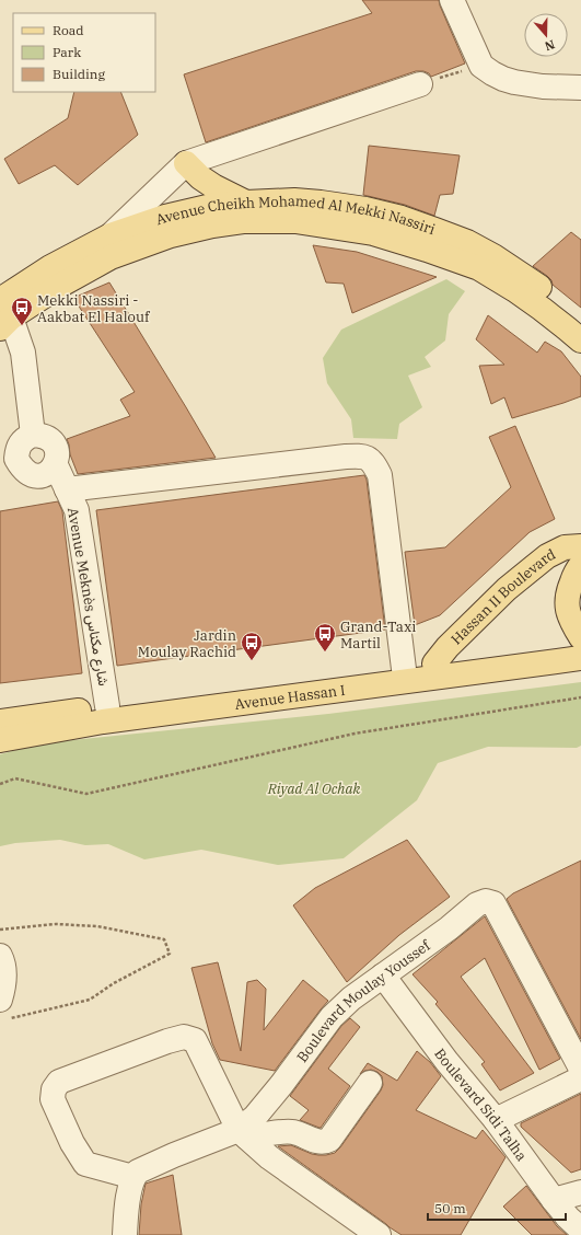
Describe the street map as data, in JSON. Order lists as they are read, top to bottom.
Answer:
{
  "streets": {
    "main road": ["Avenue Cheikh Mohamed Al Mekki Nassiri", "Hassan II Boulevard", "Avenue Hassan I"],
    "street": ["Avenue Meknès شارع مكناس", "Boulevard Moulay Youssef", "Boulevard Sidi Talha"]
  },
  "crossings": [
    ["Avenue Meknès شارع مكناس", "Avenue Hassan I"],
    ["Hassan II Boulevard", "Avenue Hassan I"],
    ["Boulevard Moulay Youssef", "Boulevard Sidi Talha"]
  ],
  "parks": ["Riyad Al Ochak"],
  "places": {
    "bus stop": ["Mekki Nassiri - Aakbat El Halouf", "Grand-Taxi Martil", "Jardin Moulay Rachid"]
  },
  "legend": ["Road", "Park", "Building"],
  "scale_bar": "50 m",
  "north": "bottom"
}
